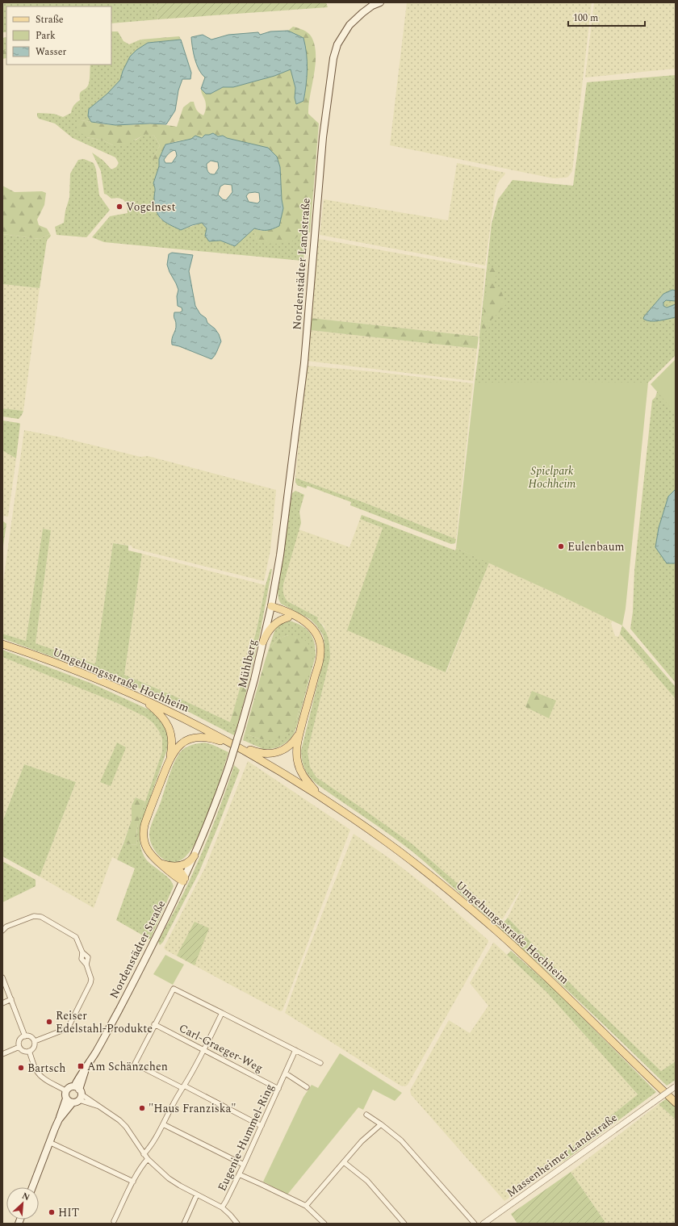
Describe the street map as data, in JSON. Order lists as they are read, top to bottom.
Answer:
{
  "streets": {
    "main road": [
      "Nordenstädter Landstraße",
      "Mühlberg",
      "Umgehungsstraße Hochheim",
      "Nordenstädter Straße"
    ],
    "street": ["Carl-Graeger-Weg", "Eugenie-Hummel-Ring", "Massenheimer Landstraße"]
  },
  "crossings": [
    ["Nordenstädter Landstraße", "Mühlberg"],
    ["Mühlberg", "Nordenstädter Straße"],
    ["Carl-Graeger-Weg", "Eugenie-Hummel-Ring"]
  ],
  "parks": ["Spielpark Hochheim"],
  "places": {
    "other": [
      "Vogelnest",
      "Eulenbaum",
      "Reiser Edelstahl-Produkte",
      "Bartsch",
      "\"Haus Franziska\"",
      "HIT"
    ],
    "transit": ["Am Schänzchen"]
  },
  "legend": ["Straße", "Park", "Wasser"],
  "scale_bar": "100 m",
  "north": "top right"
}
